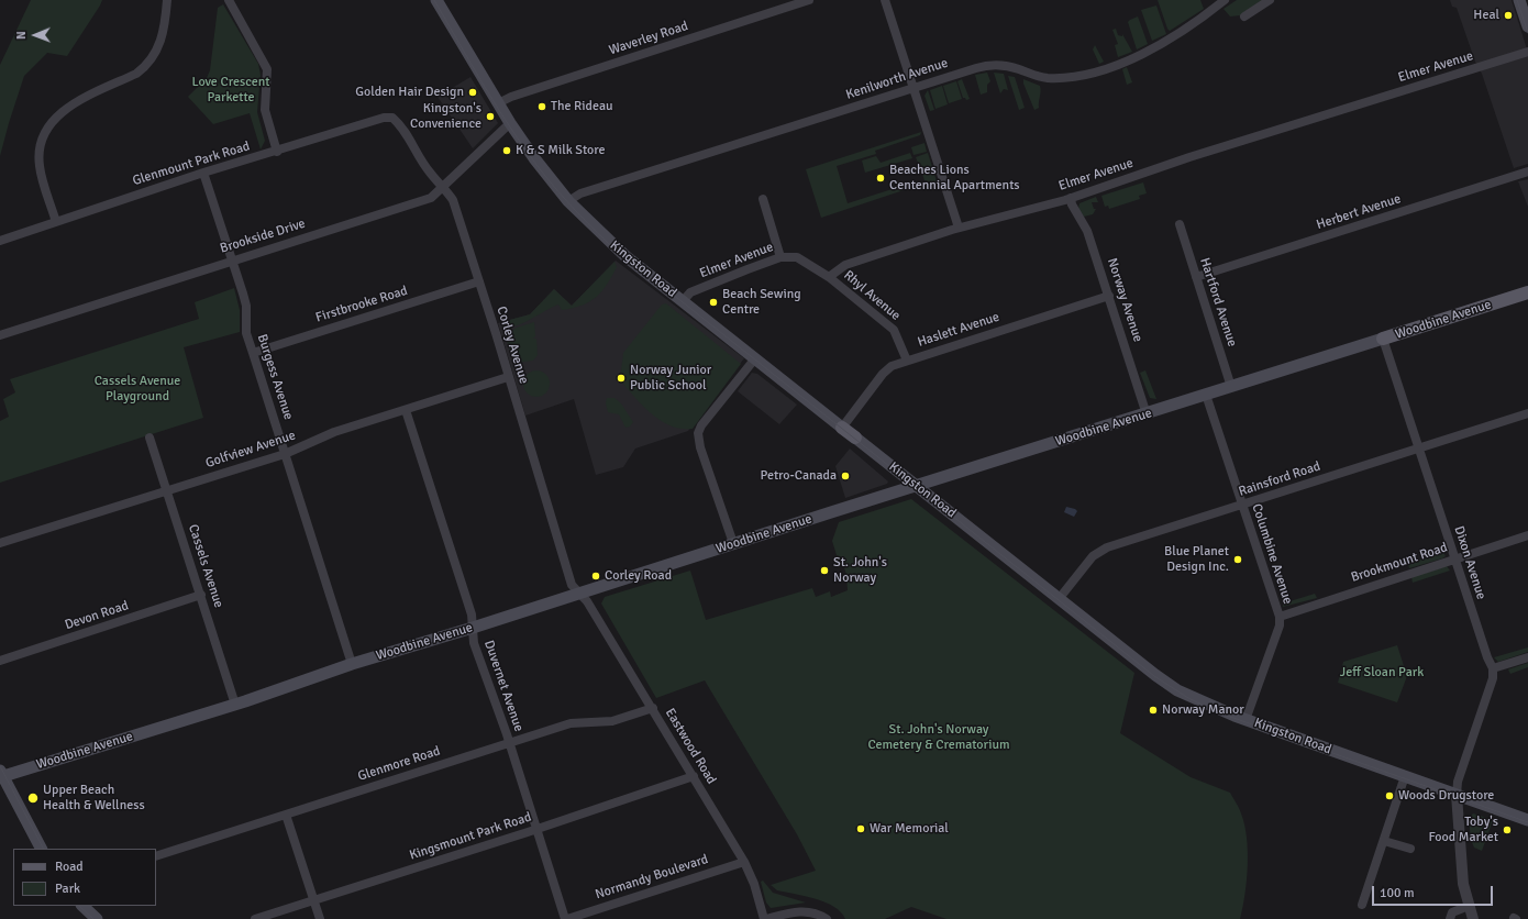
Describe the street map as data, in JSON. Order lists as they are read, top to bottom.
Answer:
{
  "streets": {
    "main road": ["Kingston Road", "Woodbine Avenue"],
    "street": [
      "Waverley Road",
      "Elmer Avenue",
      "Kenilworth Avenue",
      "Glenmount Park Road",
      "Herbert Avenue",
      "Brookside Drive",
      "Rhyl Avenue",
      "Norway Avenue",
      "Hartford Avenue",
      "Firstbrooke Road",
      "Haslett Avenue",
      "Corley Avenue",
      "Burgess Avenue",
      "Golfview Avenue",
      "Rainsford Road",
      "Columbine Avenue",
      "Brookmount Road",
      "Dixon Avenue",
      "Cassels Avenue",
      "Devon Road",
      "Duvernet Avenue",
      "Eastwood Road",
      "Glenmore Road",
      "Kingsmount Park Road",
      "Normandy Boulevard"
    ]
  },
  "crossings": [
    ["Waverley Road", "Kingston Road"],
    ["Elmer Avenue", "Kingston Road"],
    ["Elmer Avenue", "Rhyl Avenue"],
    ["Elmer Avenue", "Norway Avenue"],
    ["Kenilworth Avenue", "Kingston Road"],
    ["Glenmount Park Road", "Corley Avenue"],
    ["Glenmount Park Road", "Burgess Avenue"],
    ["Herbert Avenue", "Hartford Avenue"],
    ["Brookside Drive", "Kingston Road"],
    ["Brookside Drive", "Corley Avenue"],
    ["Brookside Drive", "Burgess Avenue"],
    ["Kingston Road", "Woodbine Avenue"],
    ["Kingston Road", "Haslett Avenue"],
    ["Kingston Road", "Rainsford Road"],
    ["Kingston Road", "Columbine Avenue"],
    ["Rhyl Avenue", "Haslett Avenue"],
    ["Norway Avenue", "Woodbine Avenue"],
    ["Norway Avenue", "Haslett Avenue"],
    ["Hartford Avenue", "Woodbine Avenue"],
    ["Firstbrooke Road", "Corley Avenue"],
    ["Firstbrooke Road", "Burgess Avenue"],
    ["Woodbine Avenue", "Corley Avenue"],
    ["Woodbine Avenue", "Burgess Avenue"],
    ["Woodbine Avenue", "Columbine Avenue"],
    ["Woodbine Avenue", "Dixon Avenue"],
    ["Woodbine Avenue", "Cassels Avenue"],
    ["Woodbine Avenue", "Duvernet Avenue"],
    ["Woodbine Avenue", "Eastwood Road"],
    ["Corley Avenue", "Golfview Avenue"],
    ["Corley Avenue", "Eastwood Road"],
    ["Burgess Avenue", "Golfview Avenue"],
    ["Golfview Avenue", "Cassels Avenue"],
    ["Golfview Avenue", "Duvernet Avenue"],
    ["Rainsford Road", "Columbine Avenue"],
    ["Rainsford Road", "Dixon Avenue"],
    ["Columbine Avenue", "Brookmount Road"],
    ["Brookmount Road", "Dixon Avenue"],
    ["Cassels Avenue", "Devon Road"],
    ["Duvernet Avenue", "Glenmore Road"],
    ["Duvernet Avenue", "Kingsmount Park Road"],
    ["Duvernet Avenue", "Normandy Boulevard"],
    ["Eastwood Road", "Glenmore Road"],
    ["Eastwood Road", "Kingsmount Park Road"],
    ["Eastwood Road", "Normandy Boulevard"]
  ],
  "parks": [
    "Love Crescent Parkette",
    "Cassels Avenue Playground",
    "Jeff Sloan Park",
    "St. John's Norway Cemetery & Crematorium"
  ],
  "places": [
    "Heal",
    "Golden Hair Design",
    "The Rideau",
    "Kingston's Convenience",
    "K & S Milk Store",
    "Beaches Lions Centennial Apartments",
    "Beach Sewing Centre",
    "Norway Junior Public School",
    "Petro-Canada",
    "Blue Planet Design Inc.",
    "St. John's Norway",
    "Corley Road",
    "Norway Manor",
    "Woods Drugstore",
    "Upper Beach Health & Wellness",
    "War Memorial",
    "Toby's Food Market"
  ],
  "legend": ["Road", "Park"],
  "scale_bar": "100 m",
  "north": "left"
}
